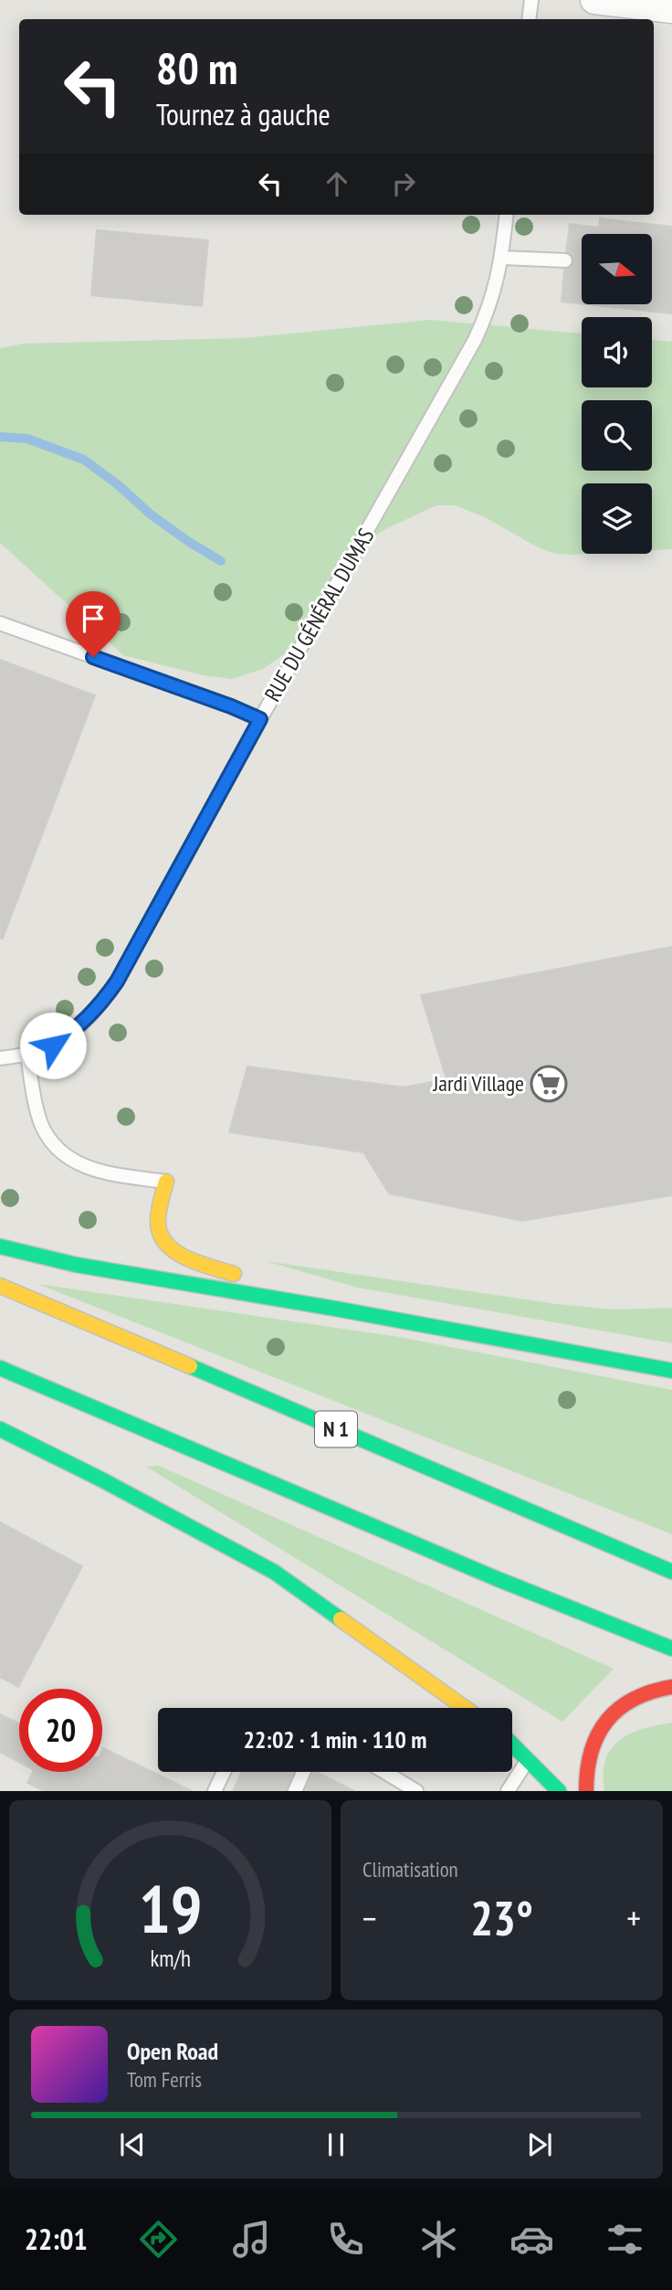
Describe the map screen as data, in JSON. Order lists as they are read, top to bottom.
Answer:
{
  "streets": {
    "highway": ["N 1"],
    "lane": ["RUE DU GÉNÉRAL DUMAS"]
  },
  "places": {
    "supermarket": ["Jardi Village"]
  },
  "north": "right",
  "page": {
    "turn": ["80 m", "Tournez à gauche"],
    "limit": "20",
    "trip": "22:02 · 1 min · 110 m",
    "tile": "Climatisation",
    "heat": ["−", "23°", "+"],
    "song": ["Open Road", "Tom Ferris"],
    "tabs": "22:01",
    "gauge": ["19", "km/h"]
  }
}
